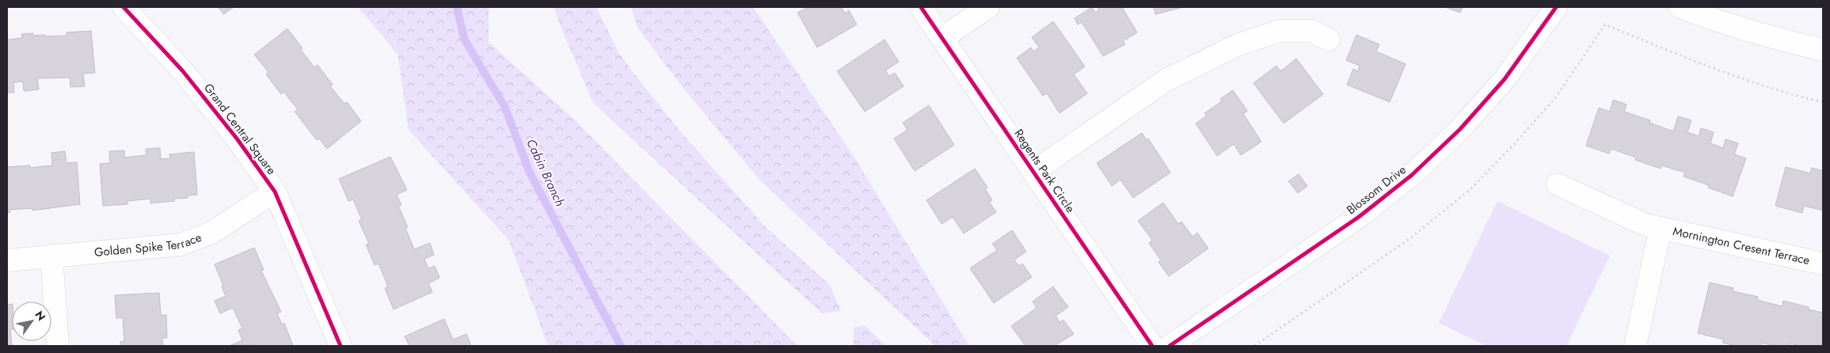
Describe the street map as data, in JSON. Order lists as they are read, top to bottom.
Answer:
{
  "streets": {
    "street": [
      "Grand Central Square",
      "Regents Park Circle",
      "Blossom Drive",
      "Golden Spike Terrace",
      "Mornington Cresent Terrace"
    ]
  },
  "crossings": [
    ["Grand Central Square", "Golden Spike Terrace"]
  ],
  "water": ["Cabin Branch"],
  "north": "top right"
}
